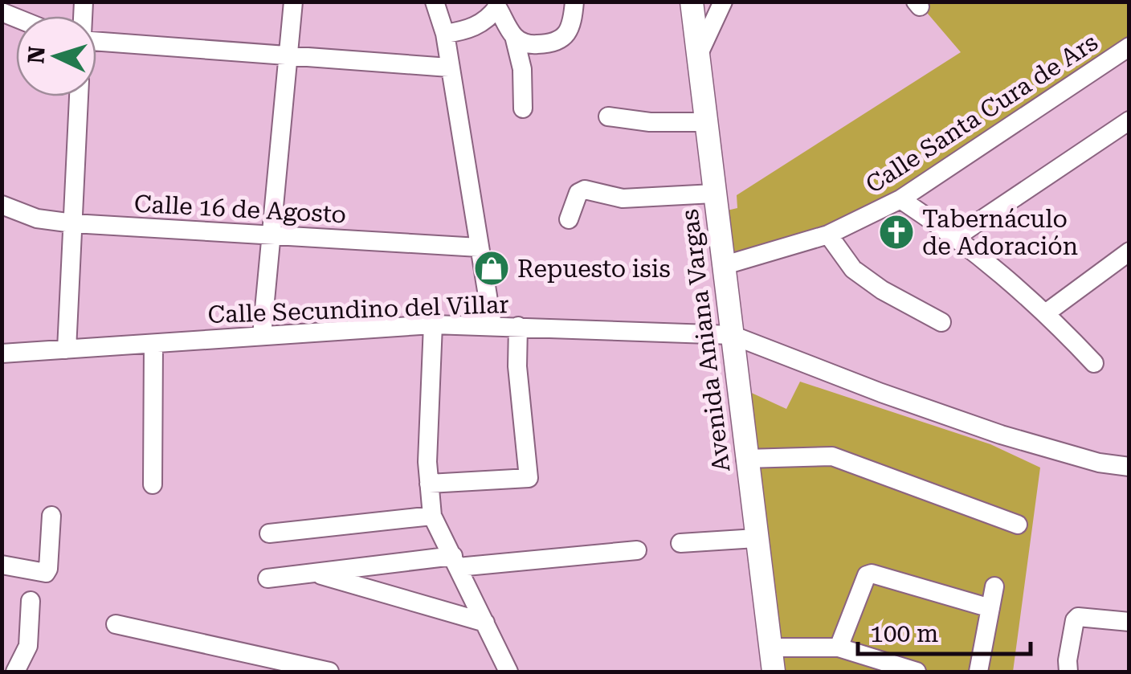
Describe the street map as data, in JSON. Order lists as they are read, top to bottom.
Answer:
{
  "streets": {
    "main road": ["Avenida Aniana Vargas"],
    "street": ["Calle Santa Cura de Ars", "Calle 16 de Agosto", "Calle Secundino del Villar"]
  },
  "crossings": [
    ["Calle Santa Cura de Ars", "Avenida Aniana Vargas"],
    ["Calle Secundino del Villar", "Avenida Aniana Vargas"]
  ],
  "places": {
    "church": ["Tabernáculo de Adoración"],
    "shop": ["Repuesto isis"]
  },
  "scale_bar": "100 m",
  "north": "left"
}
